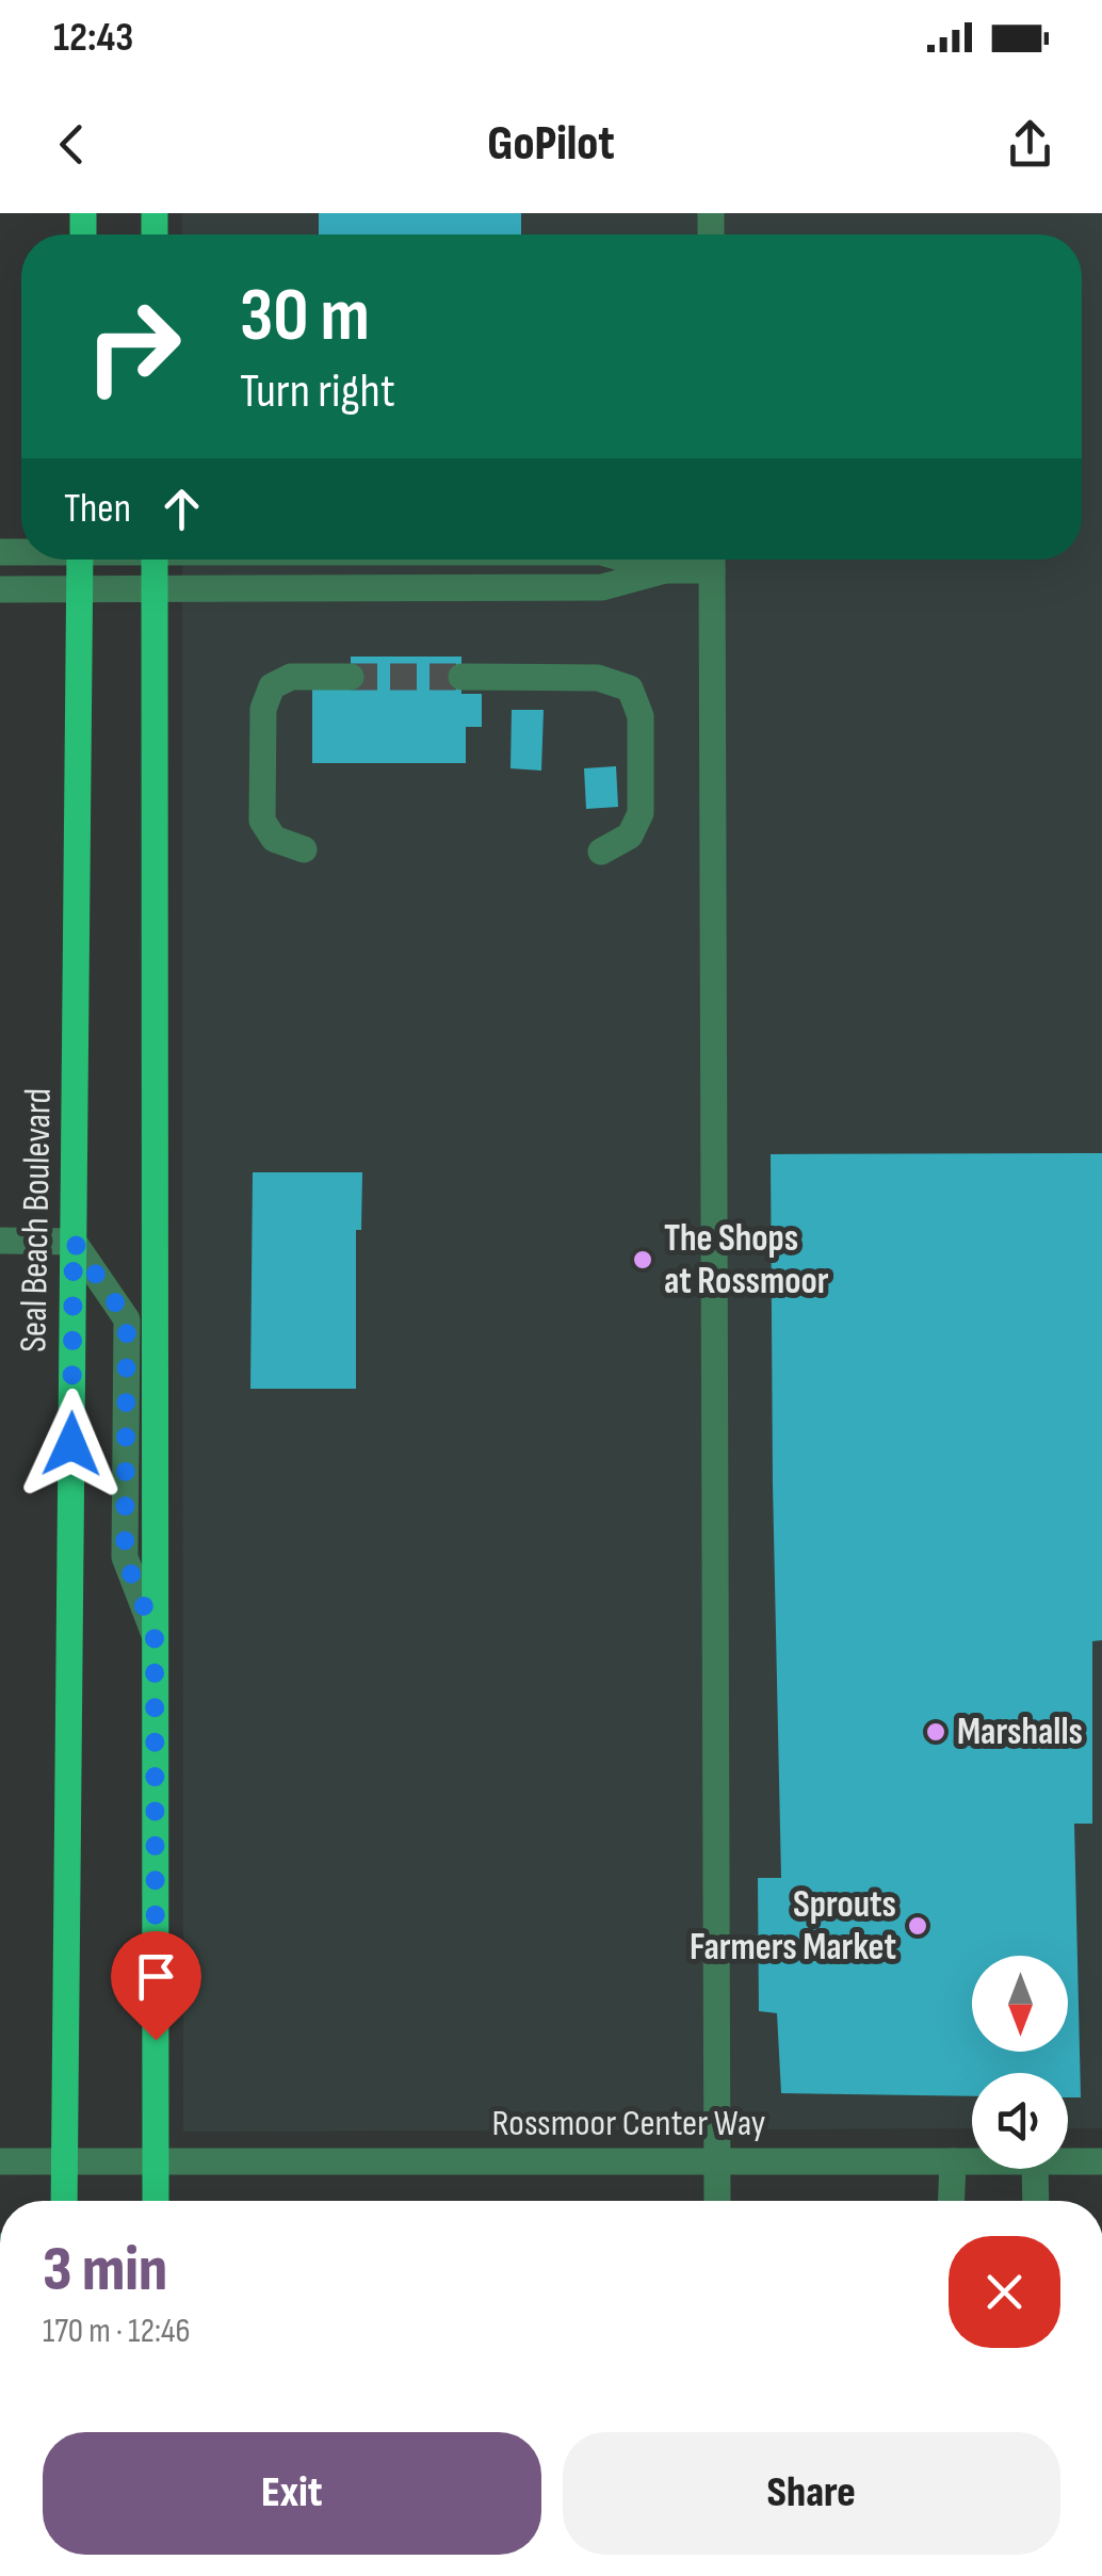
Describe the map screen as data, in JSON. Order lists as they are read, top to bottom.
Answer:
{
  "streets": {
    "main road": ["Seal Beach Boulevard"],
    "street": ["Rossmoor Center Way"]
  },
  "crossings": [
    ["Seal Beach Boulevard", "Rossmoor Center Way"]
  ],
  "places": ["The Shops at Rossmoor", "Marshalls", "Sprouts Farmers Market"],
  "north": "bottom",
  "page": {
    "status": "12:43",
    "header": "GoPilot",
    "turn": ["30 m", "Turn right"],
    "then": "Then",
    "heading": ["3 min", "170 m · 12:46"],
    "buttons": ["Exit", "Share"]
  }
}
